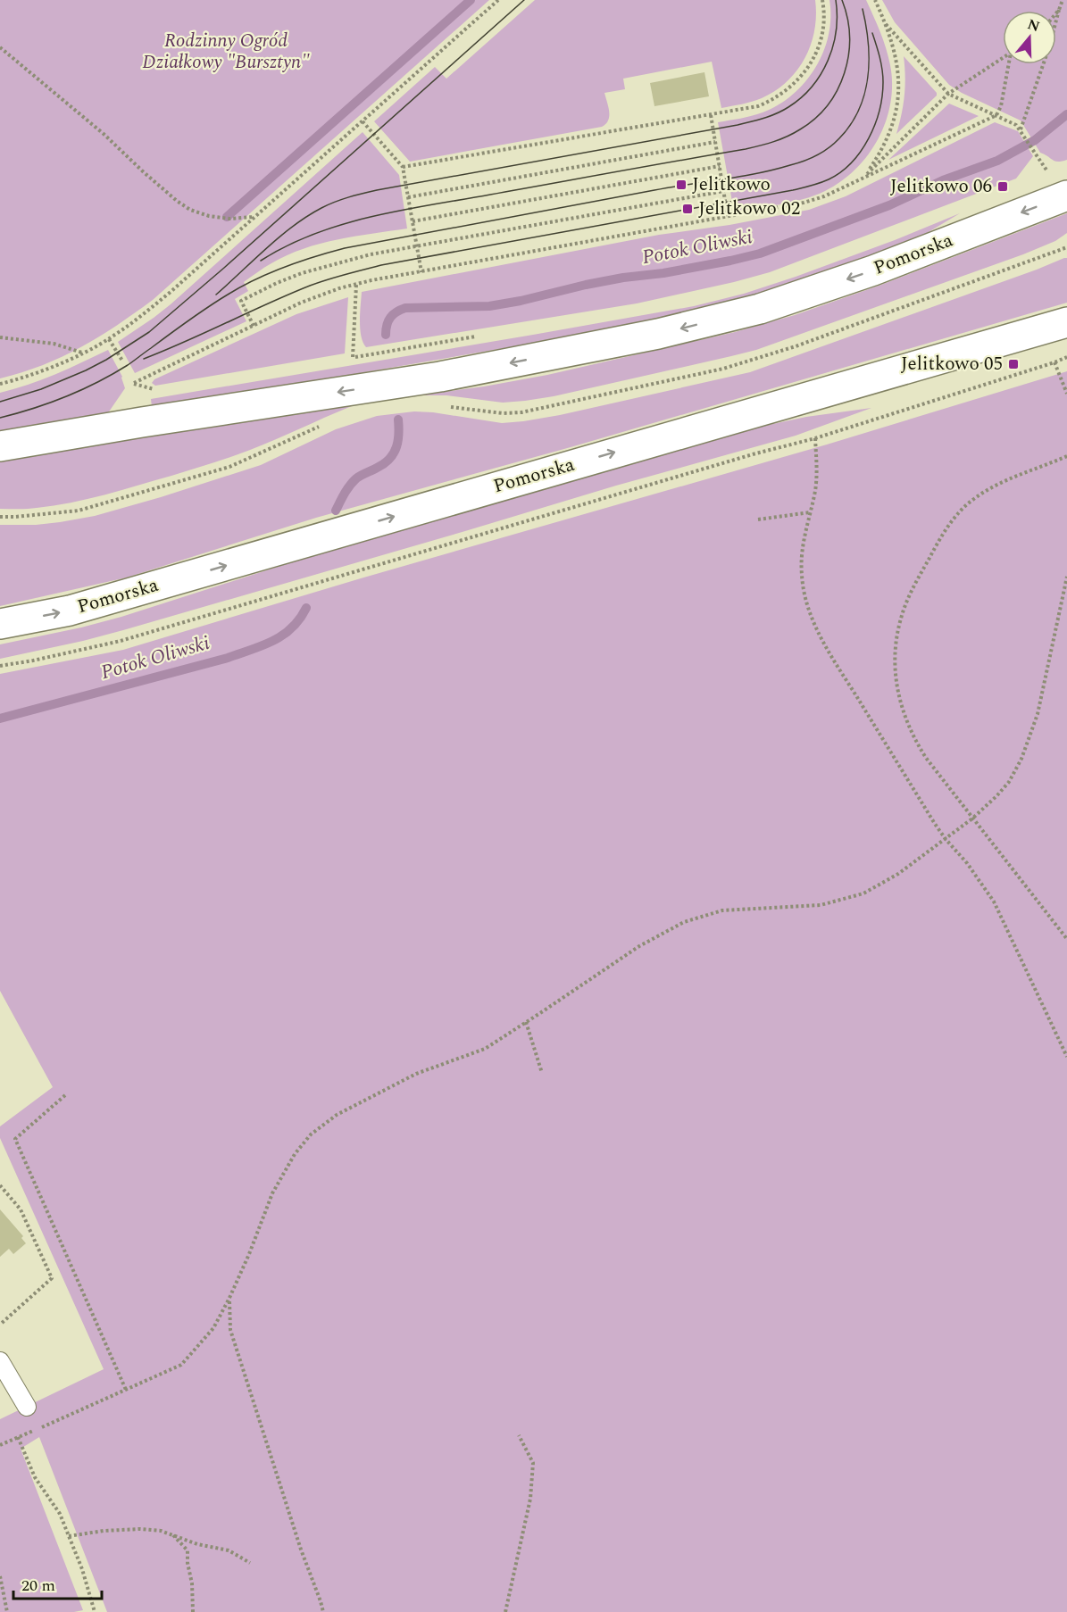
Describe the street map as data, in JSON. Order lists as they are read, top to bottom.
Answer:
{
  "streets": {
    "street": ["Pomorska"]
  },
  "water": ["Potok Oliwski"],
  "parks": ["Rodzinny Ogród Działkowy \"Bursztyn\""],
  "places": {
    "transit": [
      "Jelitkowo",
      "Jelitkowo 06",
      "Jelitkowo 02",
      "Jelitkowo 05"
    ]
  },
  "scale_bar": "20 m",
  "north": "top"
}
